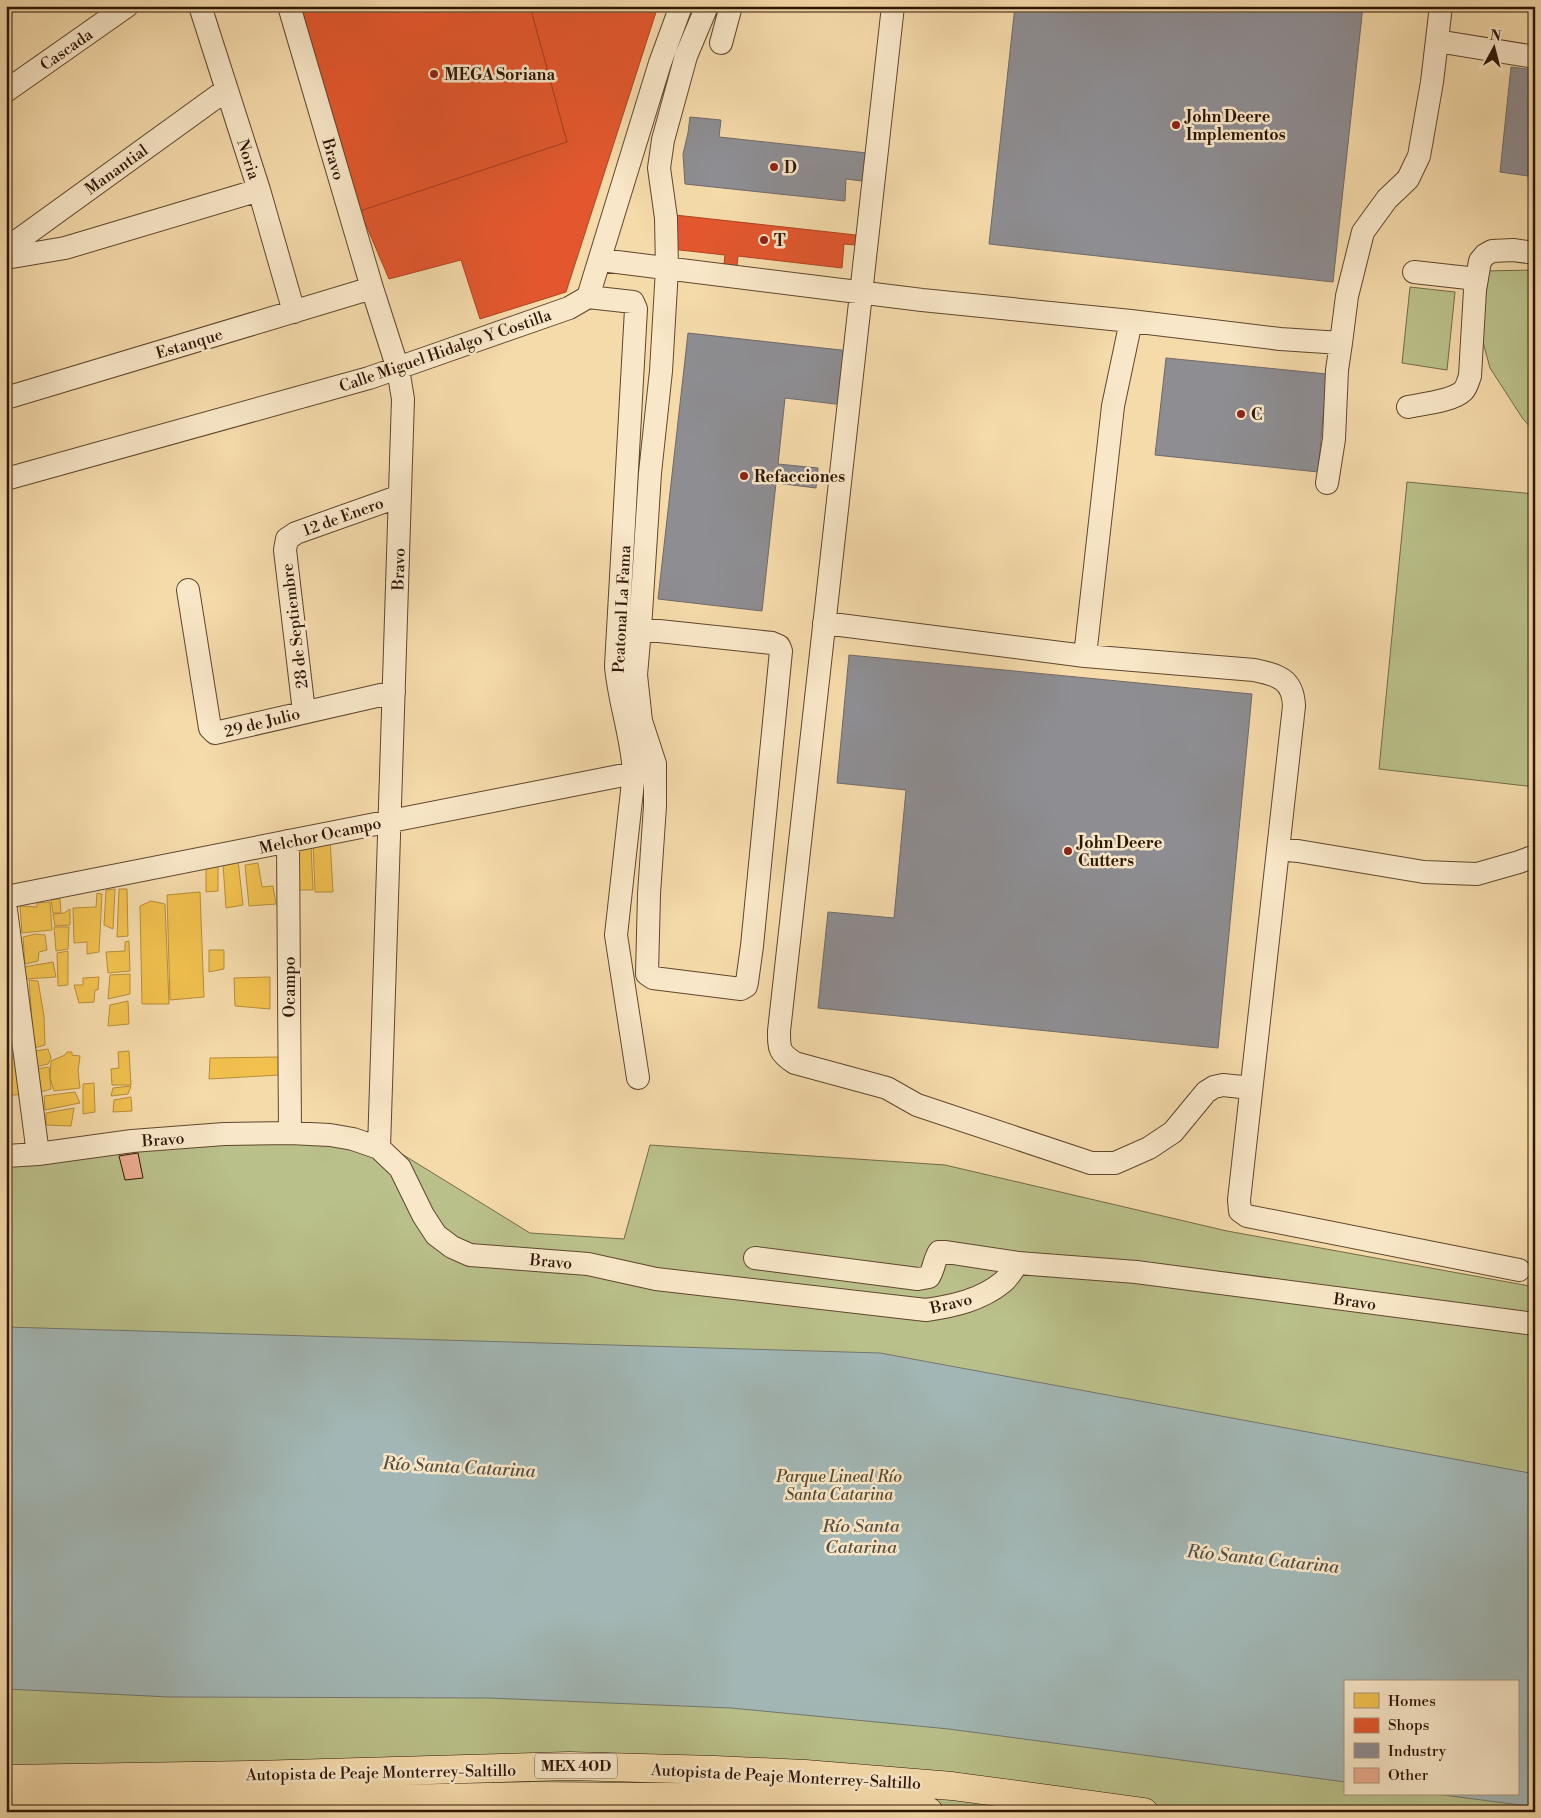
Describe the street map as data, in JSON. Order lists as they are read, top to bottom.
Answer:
{
  "streets": {
    "highway": ["MEX 40D", "Autopista de Peaje Monterrey-Saltillo"],
    "street": [
      "Cascada",
      "Noria",
      "Bravo",
      "Manantial",
      "Estanque",
      "Calle Miguel Hidalgo Y Costilla",
      "12 de Enero",
      "Peatonal La Fama",
      "28 de Septiembre",
      "29 de Julio",
      "Melchor Ocampo",
      "Ocampo"
    ]
  },
  "crossings": [
    ["Noria", "Manantial"],
    ["Noria", "Estanque"],
    ["Bravo", "Estanque"],
    ["Bravo", "Calle Miguel Hidalgo Y Costilla"],
    ["Bravo", "12 de Enero"],
    ["Bravo", "29 de Julio"],
    ["Bravo", "Melchor Ocampo"],
    ["Bravo", "Ocampo"],
    ["Calle Miguel Hidalgo Y Costilla", "Peatonal La Fama"],
    ["12 de Enero", "28 de Septiembre"],
    ["Peatonal La Fama", "Melchor Ocampo"],
    ["28 de Septiembre", "29 de Julio"],
    ["Melchor Ocampo", "Ocampo"]
  ],
  "water": ["Río Santa Catarina"],
  "parks": ["Parque Lineal Río Santa Catarina"],
  "places": [
    "MEGA Soriana",
    "John Deere Implementos",
    "D",
    "T",
    "C",
    "Refacciones",
    "John Deere Cutters"
  ],
  "legend": [
    "Homes",
    "Shops",
    "Industry",
    "Other"
  ],
  "north": "top"
}
